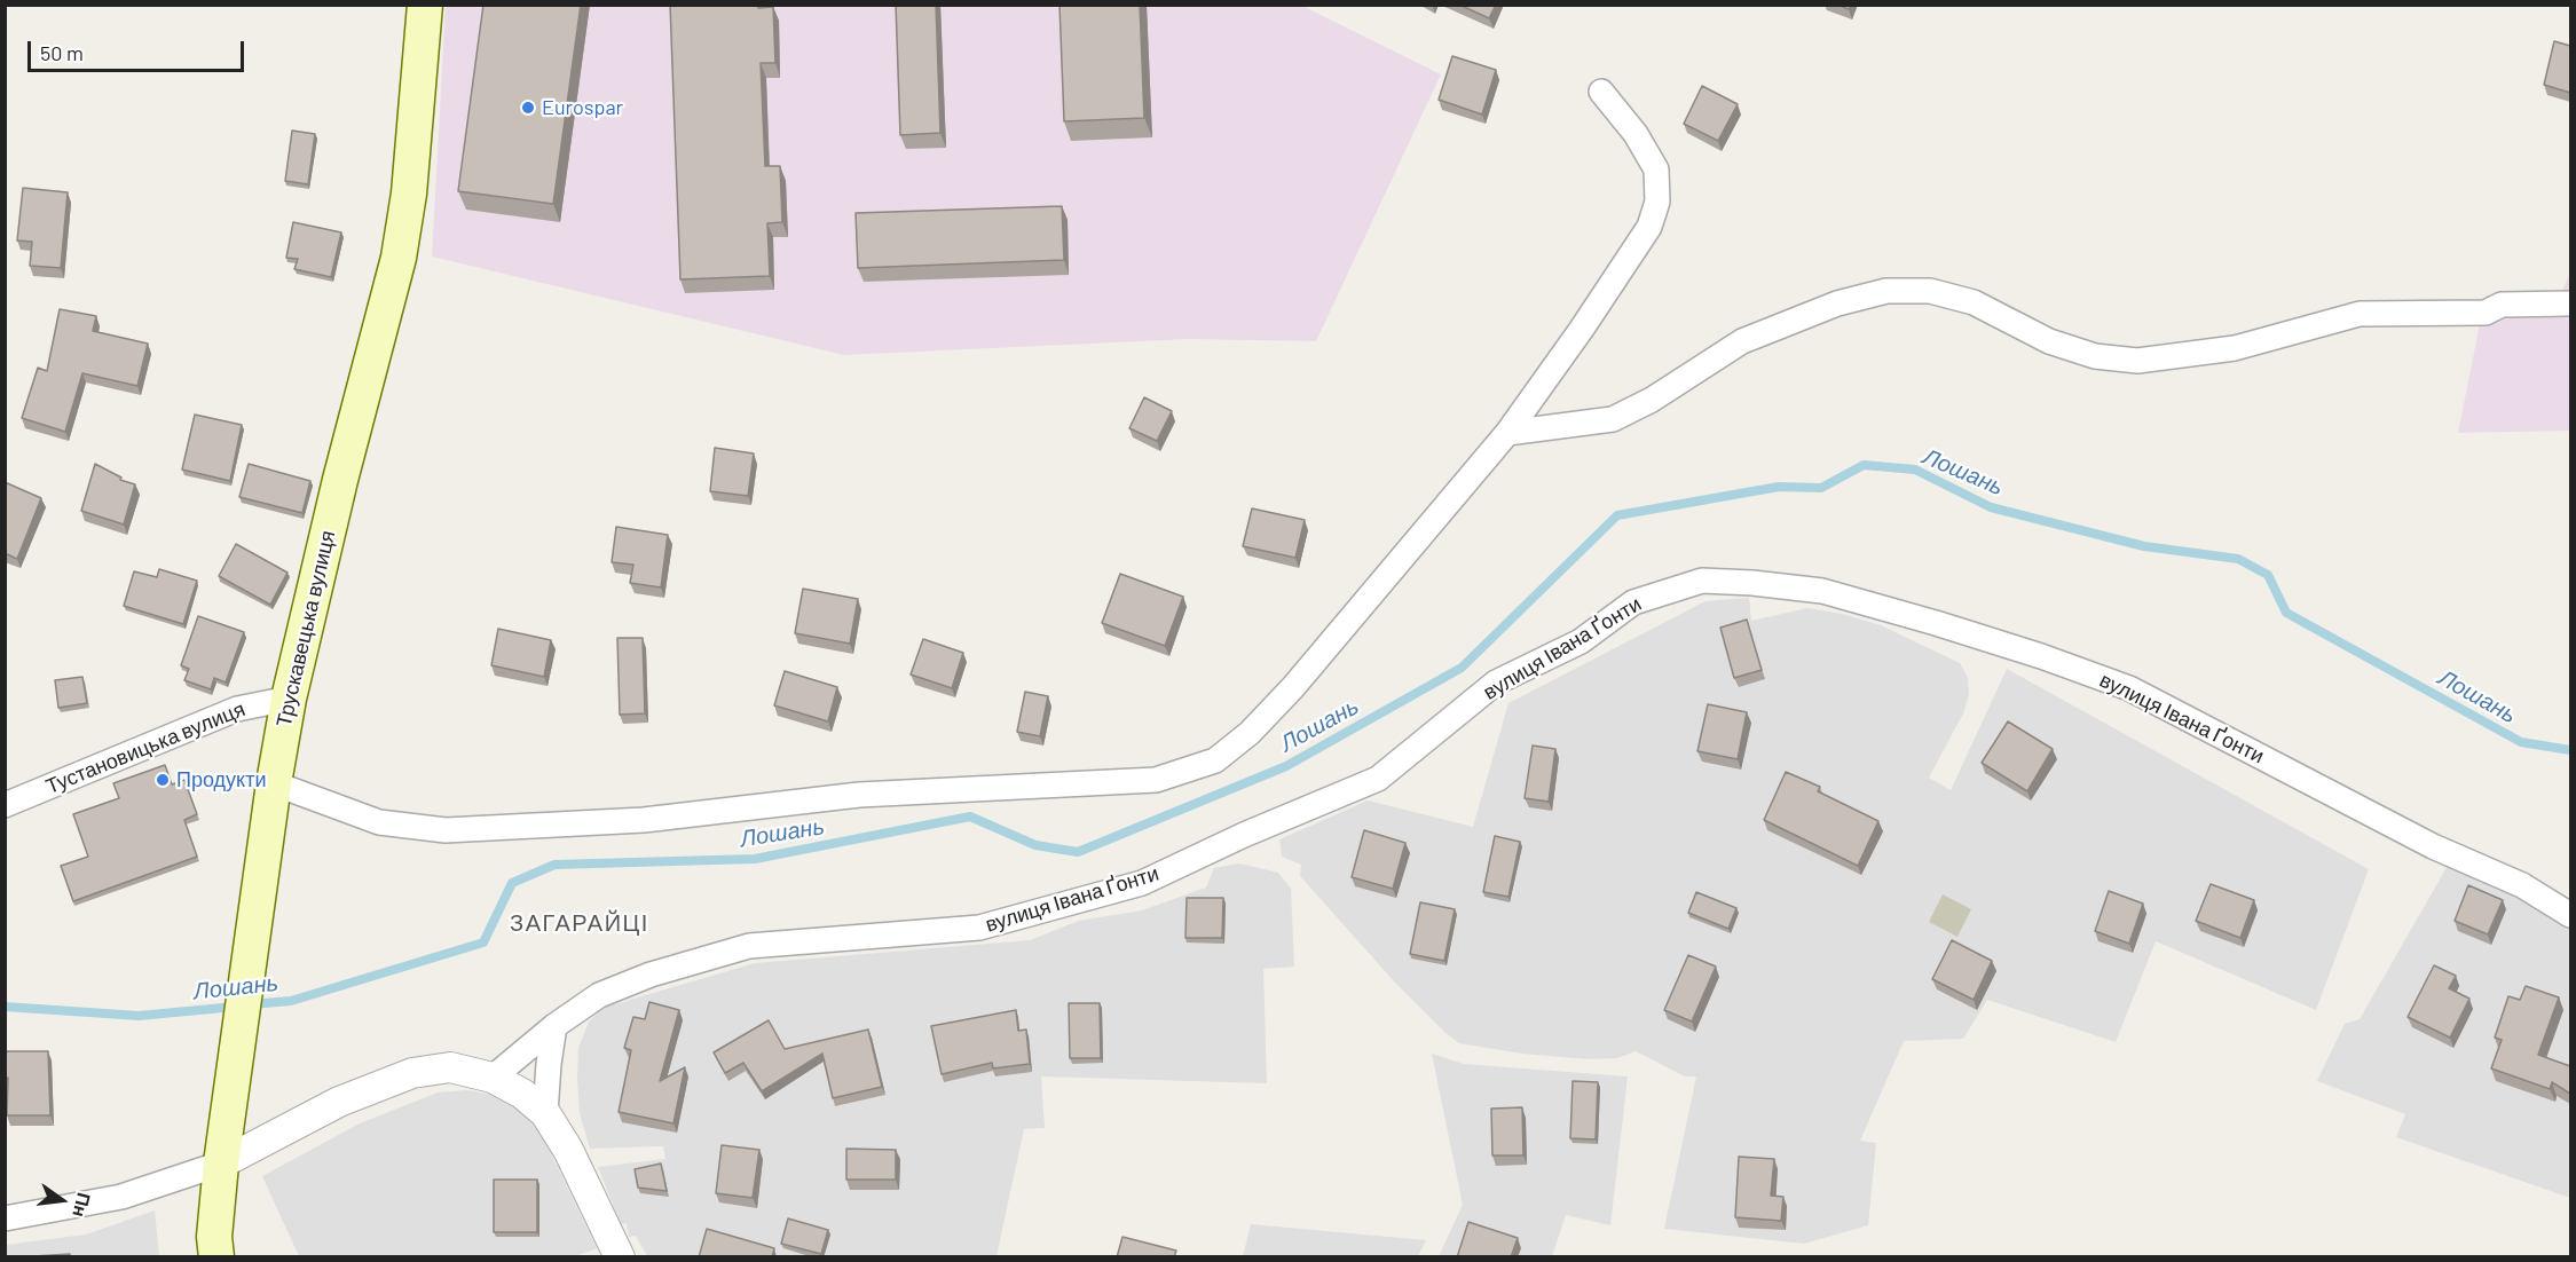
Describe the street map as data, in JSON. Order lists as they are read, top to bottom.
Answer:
{
  "streets": {
    "main road": ["Трускавецька вулиця"],
    "street": ["вулиця Івана Ґонти", "Тустановицька вулиця"]
  },
  "crossings": [
    ["Трускавецька вулиця", "Тустановицька вулиця"]
  ],
  "districts": ["ЗАГАРАЙЦІ"],
  "water": ["Лошань"],
  "places": ["Eurospar", "Продукти"],
  "scale_bar": "50 m",
  "north": "right"
}
